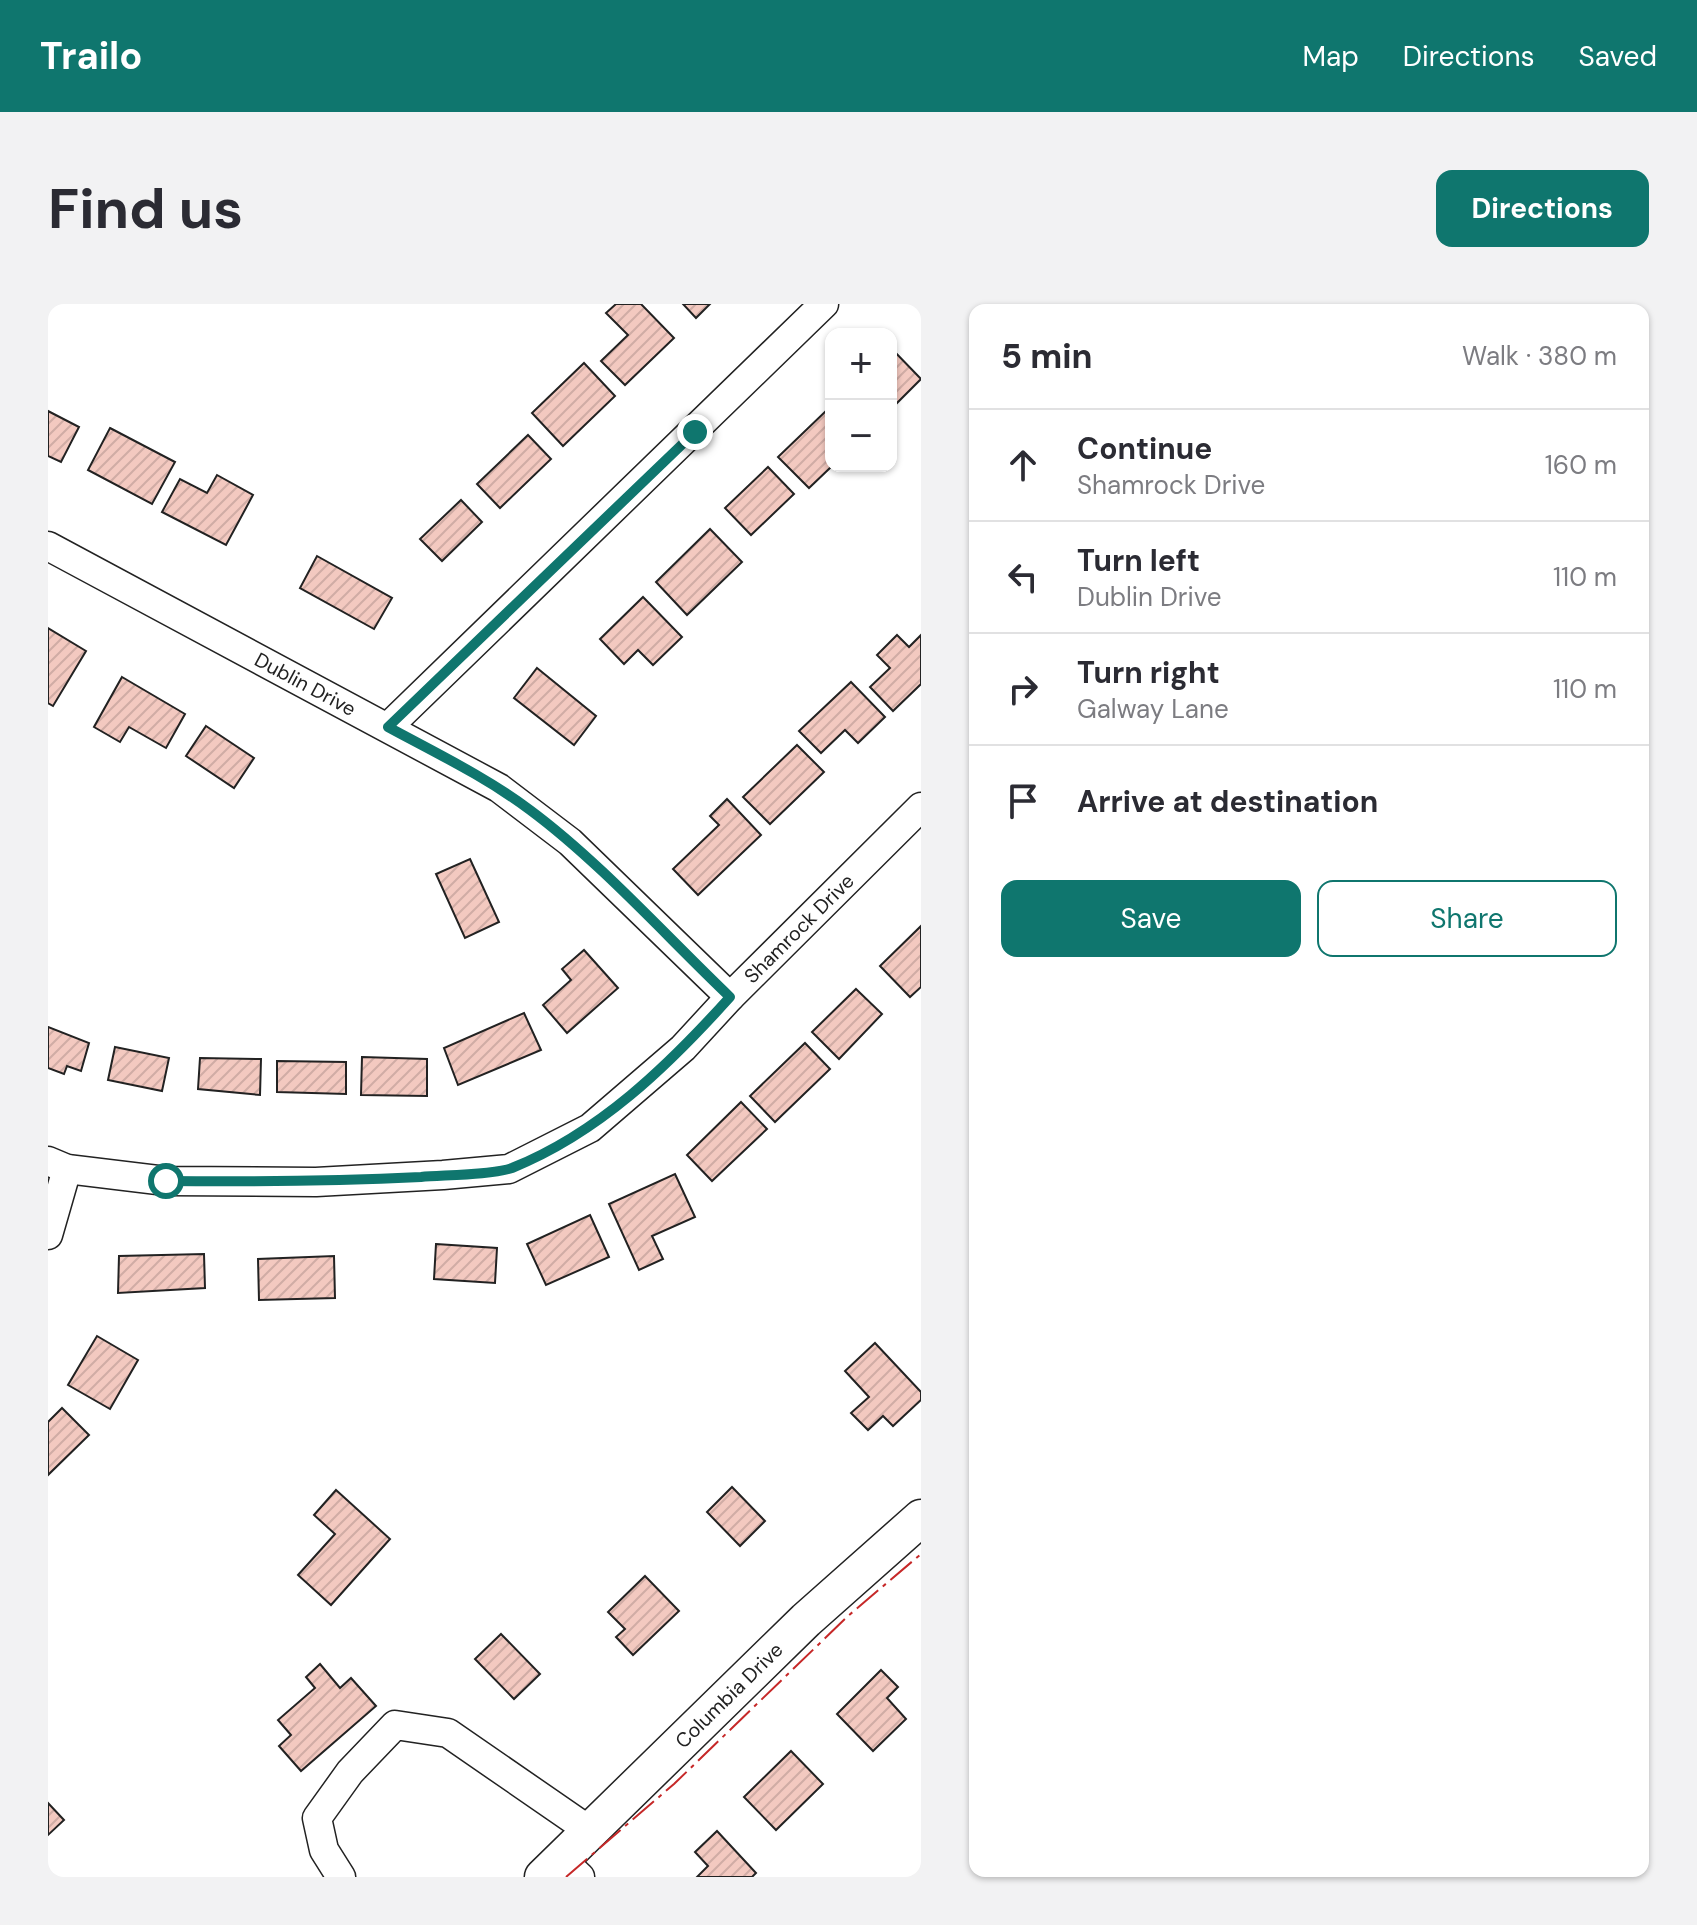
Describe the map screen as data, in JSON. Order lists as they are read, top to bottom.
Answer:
{
  "streets": {
    "main road": ["Columbia Drive"],
    "street": ["Dublin Drive", "Shamrock Drive"]
  },
  "crossings": [
    ["Dublin Drive", "Shamrock Drive"]
  ],
  "page": {
    "header": "Trailo",
    "nav": ["Map", "Directions", "Saved"],
    "buttons": [
      "Directions",
      ["Save", "Share"]
    ],
    "title": "Find us",
    "heading": ["5 min", "Walk · 380 m"],
    "map_buttons": ["+", "−"],
    "list": [
      ["Continue", "Shamrock Drive", "160 m"],
      ["Turn left", "Dublin Drive", "110 m"],
      ["Turn right", "Galway Lane", "110 m"],
      "Arrive at destination"
    ]
  }
}
